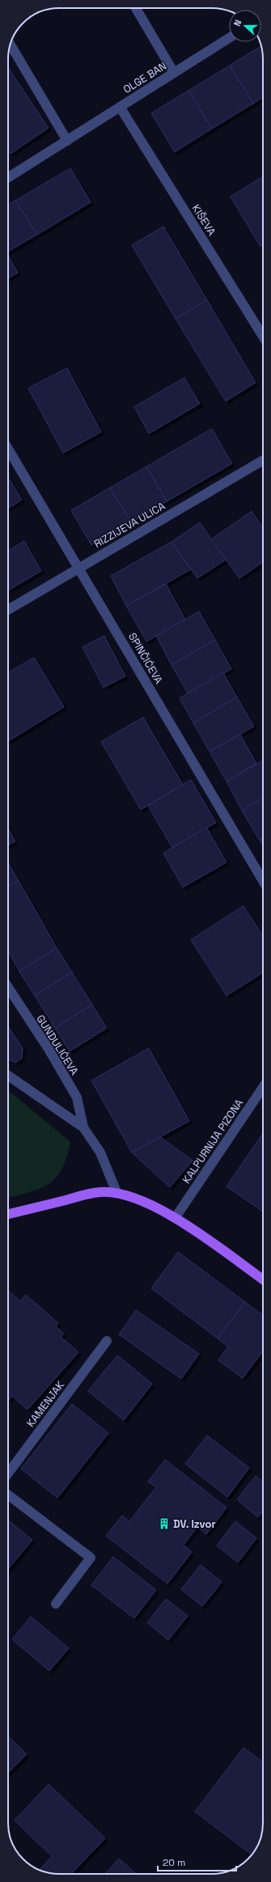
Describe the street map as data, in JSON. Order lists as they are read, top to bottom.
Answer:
{
  "streets": {
    "street": [
      "OLGE BAN",
      "KIŠEVA",
      "RIZZIJEVA ULICA",
      "SPINČIĆEVA",
      "GUNDULIĆEVA",
      "KALPURNIJA PIZONA",
      "KAMENJAK"
    ]
  },
  "crossings": [
    ["OLGE BAN", "KIŠEVA"],
    ["RIZZIJEVA ULICA", "SPINČIĆEVA"]
  ],
  "places": {
    "building": ["DV. Izvor"]
  },
  "scale_bar": "20 m",
  "north": "left"
}
